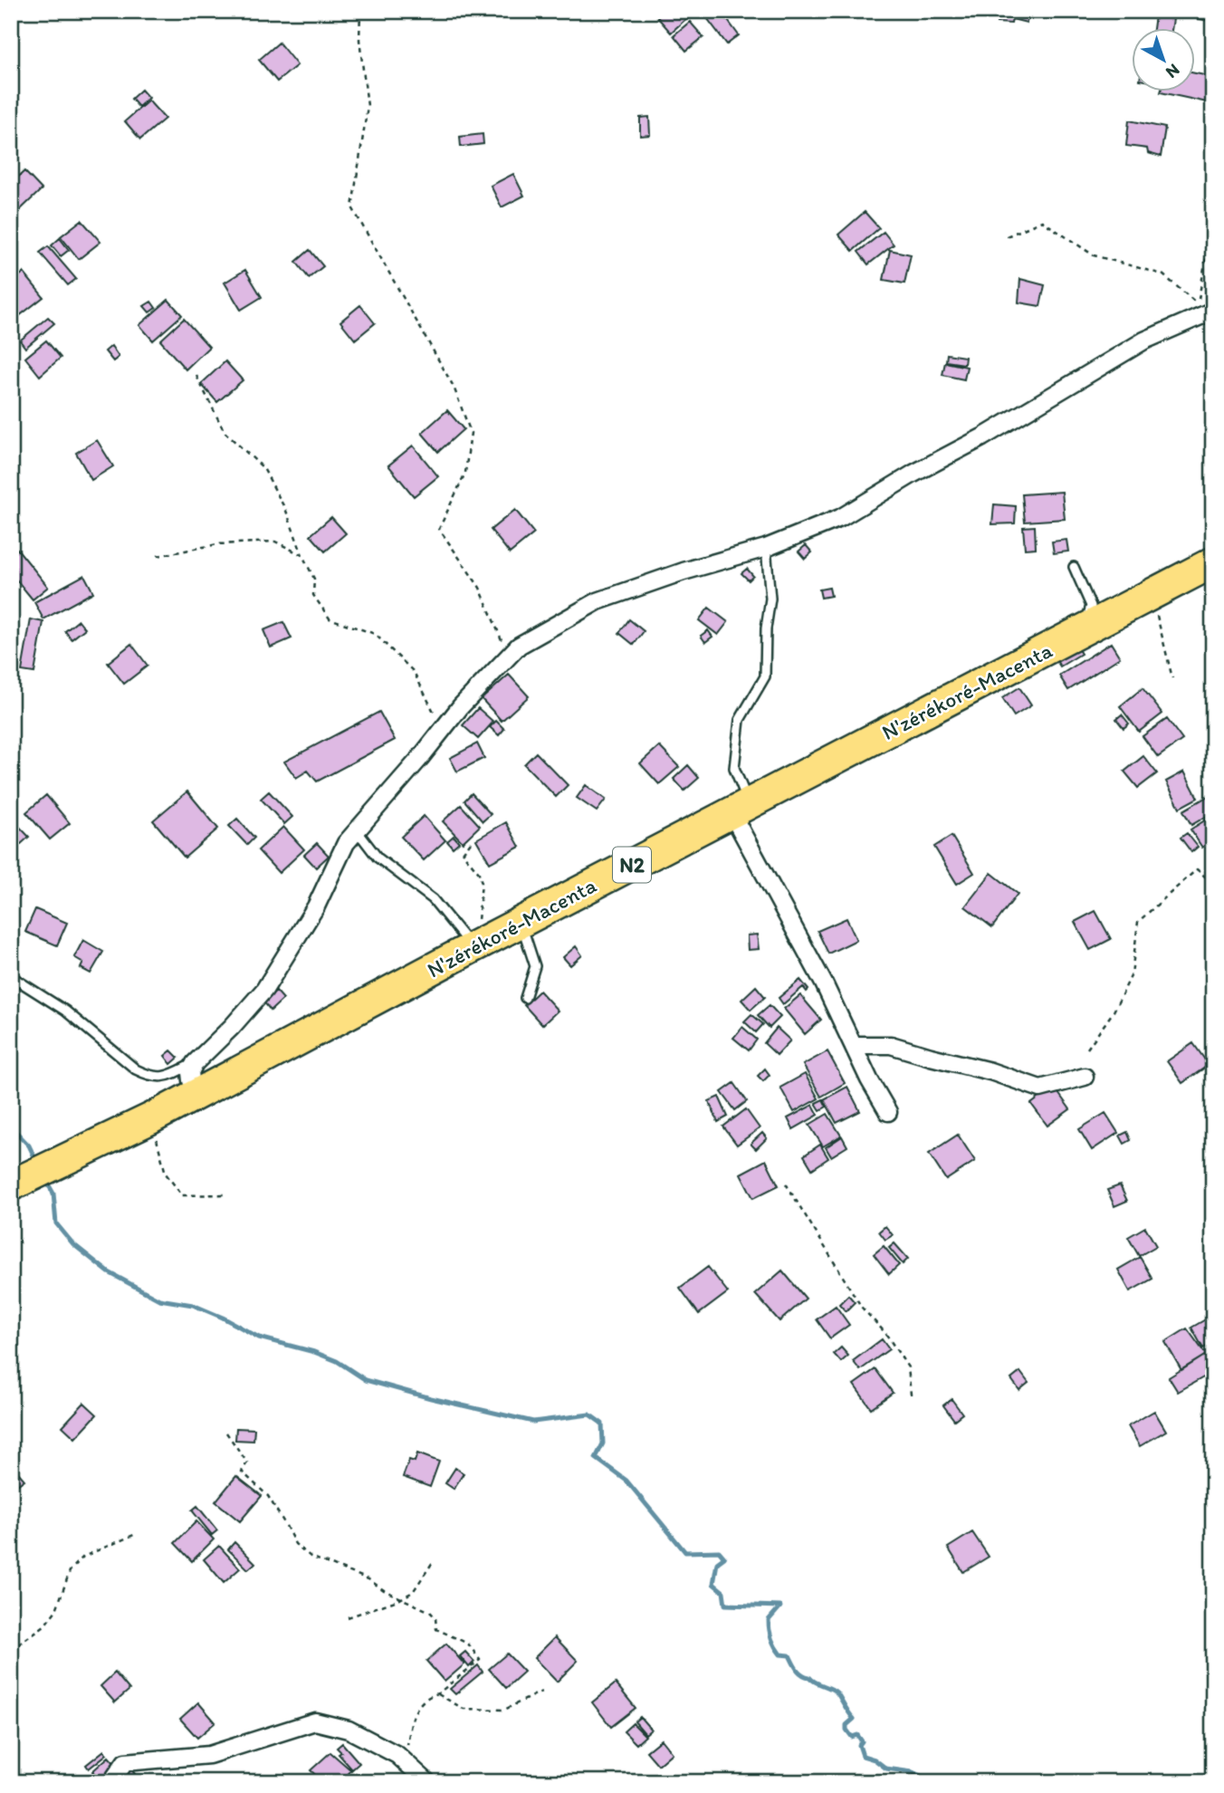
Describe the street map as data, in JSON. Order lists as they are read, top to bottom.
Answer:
{
  "streets": {
    "highway": ["N'zérékoré-Macenta", "N2"]
  },
  "north": "bottom right"
}
